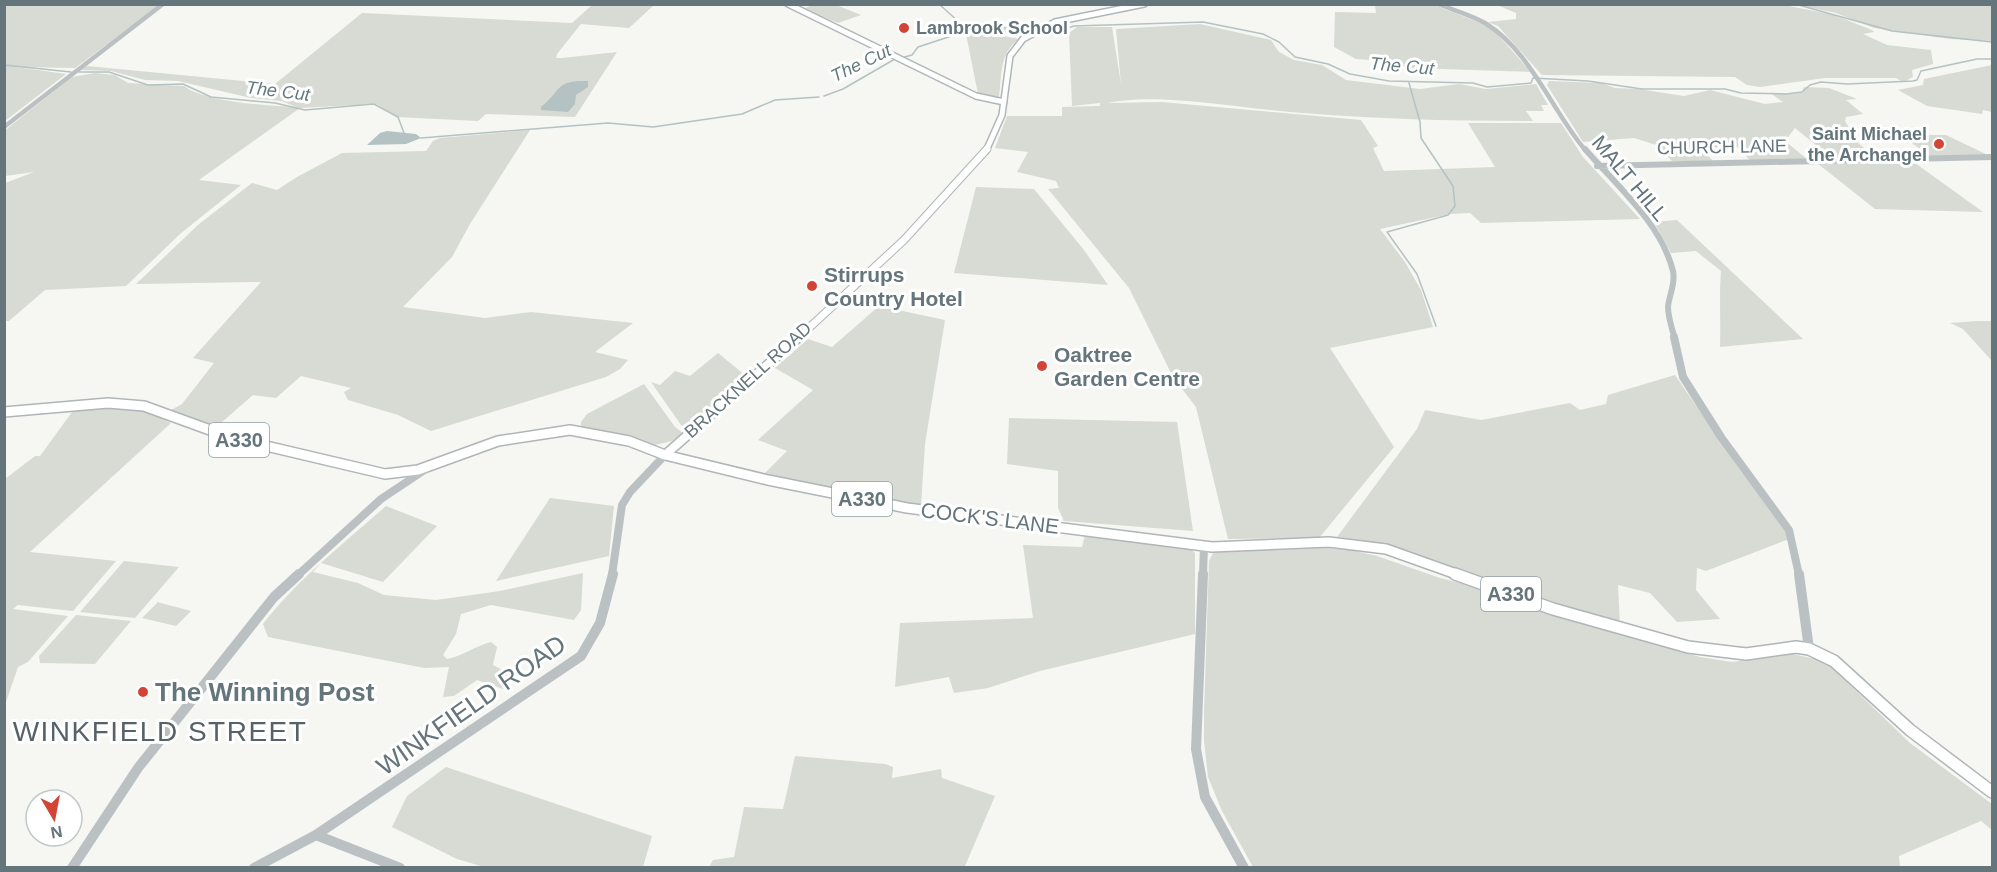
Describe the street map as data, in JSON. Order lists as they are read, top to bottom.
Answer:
{
  "streets": {
    "main road": ["BRACKNELL ROAD", "A330", "COCK'S LANE"],
    "street": ["CHURCH LANE", "MALT HILL", "WINKFIELD ROAD"]
  },
  "crossings": [
    ["CHURCH LANE", "MALT HILL"],
    ["MALT HILL", "A330"],
    ["BRACKNELL ROAD", "A330"],
    ["BRACKNELL ROAD", "COCK'S LANE"],
    ["BRACKNELL ROAD", "WINKFIELD ROAD"],
    ["A330", "COCK'S LANE"],
    ["A330", "WINKFIELD ROAD"],
    ["COCK'S LANE", "WINKFIELD ROAD"]
  ],
  "districts": ["WINKFIELD STREET"],
  "water": ["The Cut"],
  "places": [
    "Lambrook School",
    "Saint Michael the Archangel",
    "Stirrups Country Hotel",
    "Oaktree Garden Centre",
    "The Winning Post"
  ],
  "north": "bottom"
}
